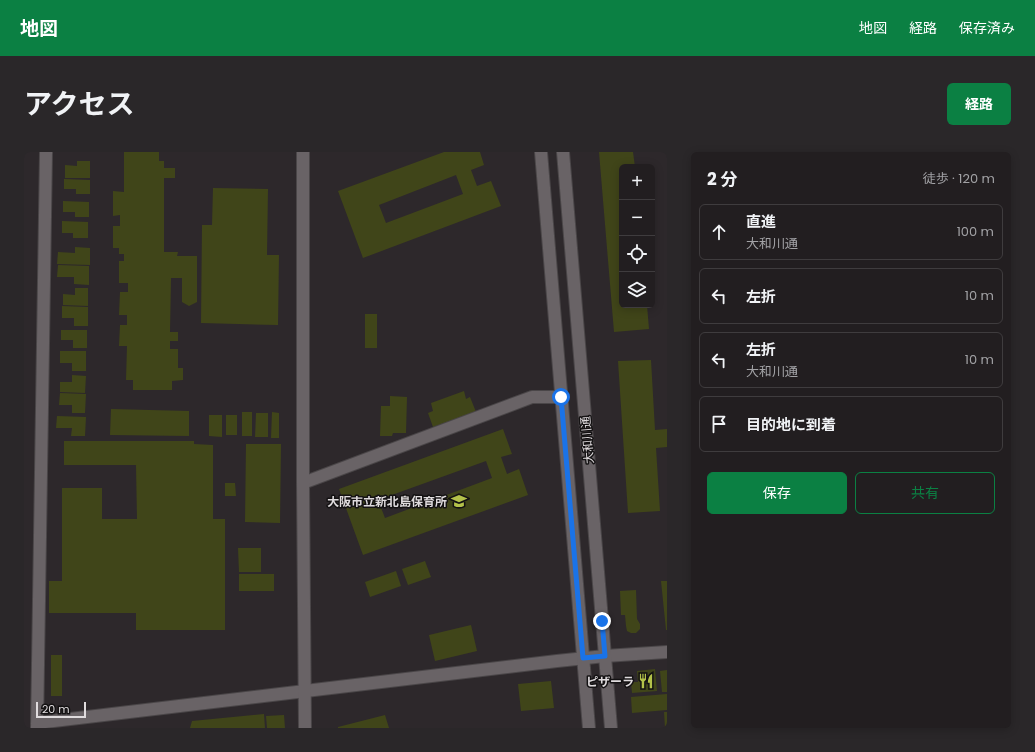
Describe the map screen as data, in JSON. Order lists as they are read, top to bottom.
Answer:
{
  "streets": {
    "street": ["大和川通"]
  },
  "places": {
    "school or university": ["大阪市立新北島保育所"],
    "restaurant": ["ピザーラ"]
  },
  "scale_bar": "20 m",
  "page": {
    "header": "地図",
    "nav": ["地図", "経路", "保存済み"],
    "title": "アクセス",
    "buttons": [
      "経路",
      ["保存", "共有"]
    ],
    "heading": ["2 分", "徒歩 · 120 m"],
    "map_buttons": ["+", "−"],
    "list": [
      ["直進", "大和川通", "100 m"],
      ["左折", "10 m"],
      ["左折", "大和川通", "10 m"],
      "目的地に到着"
    ],
    "scale": "20 m"
  }
}
